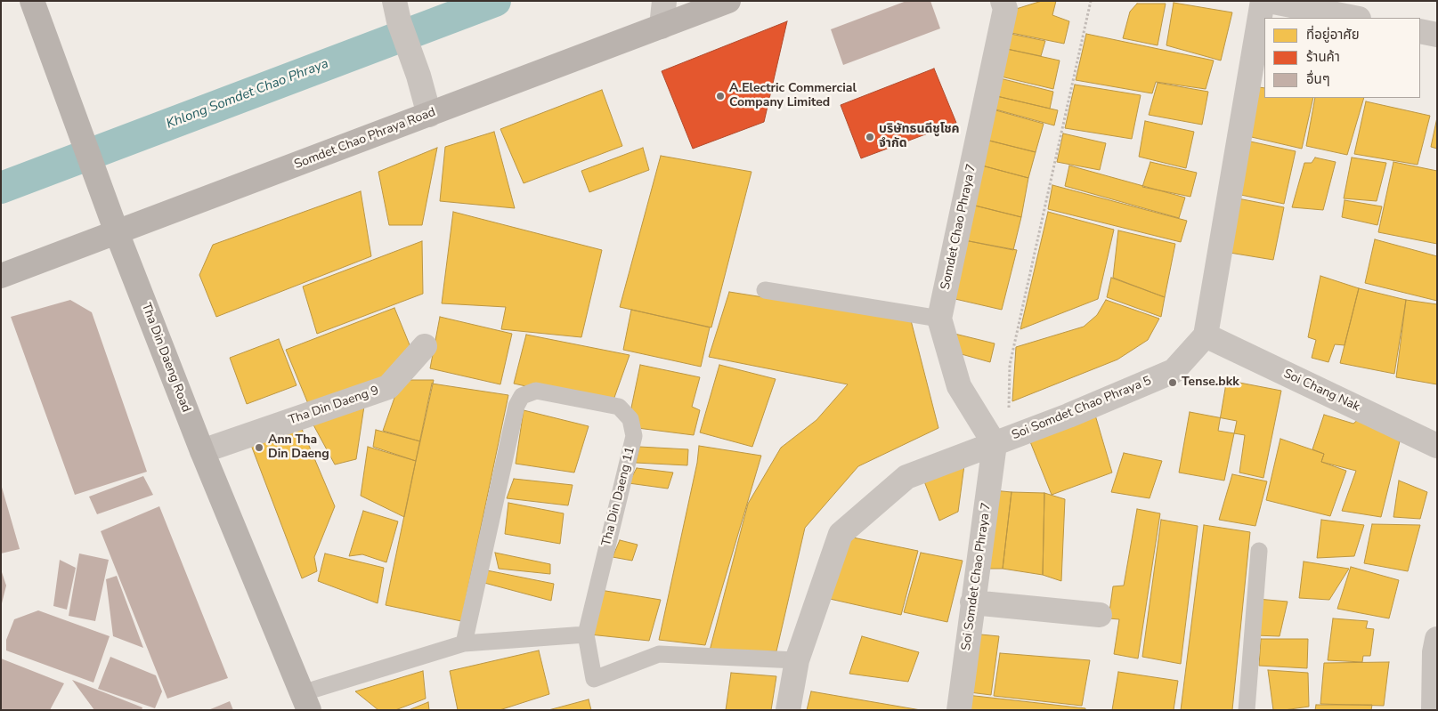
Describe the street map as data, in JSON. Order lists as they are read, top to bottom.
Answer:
{
  "streets": {
    "main road": ["Somdet Chao Phraya Road", "Tha Din Daeng Road"],
    "street": [
      "Somdet Chao Phraya 7",
      "Soi Chang Nak",
      "Tha Din Daeng 9",
      "Soi Somdet Chao Phraya 5",
      "Soi Somdet Chao Phraya 7"
    ],
    "lane": ["Tha Din Daeng 11"]
  },
  "crossings": [
    ["Somdet Chao Phraya Road", "Tha Din Daeng Road"],
    ["Somdet Chao Phraya 7", "Soi Somdet Chao Phraya 5"],
    ["Somdet Chao Phraya 7", "Soi Somdet Chao Phraya 7"],
    ["Tha Din Daeng Road", "Tha Din Daeng 9"],
    ["Soi Chang Nak", "Soi Somdet Chao Phraya 5"],
    ["Soi Somdet Chao Phraya 5", "Soi Somdet Chao Phraya 7"]
  ],
  "water": ["Khlong Somdet Chao Phraya"],
  "places": [
    "A.Electric Commercial Company Limited",
    "บริษัทธนดีชูโชค จำกัด",
    "Tense.bkk",
    "Ann Tha Din Daeng"
  ],
  "legend": ["ที่อยู่อาศัย", "ร้านค้า", "อื่นๆ"]
}
